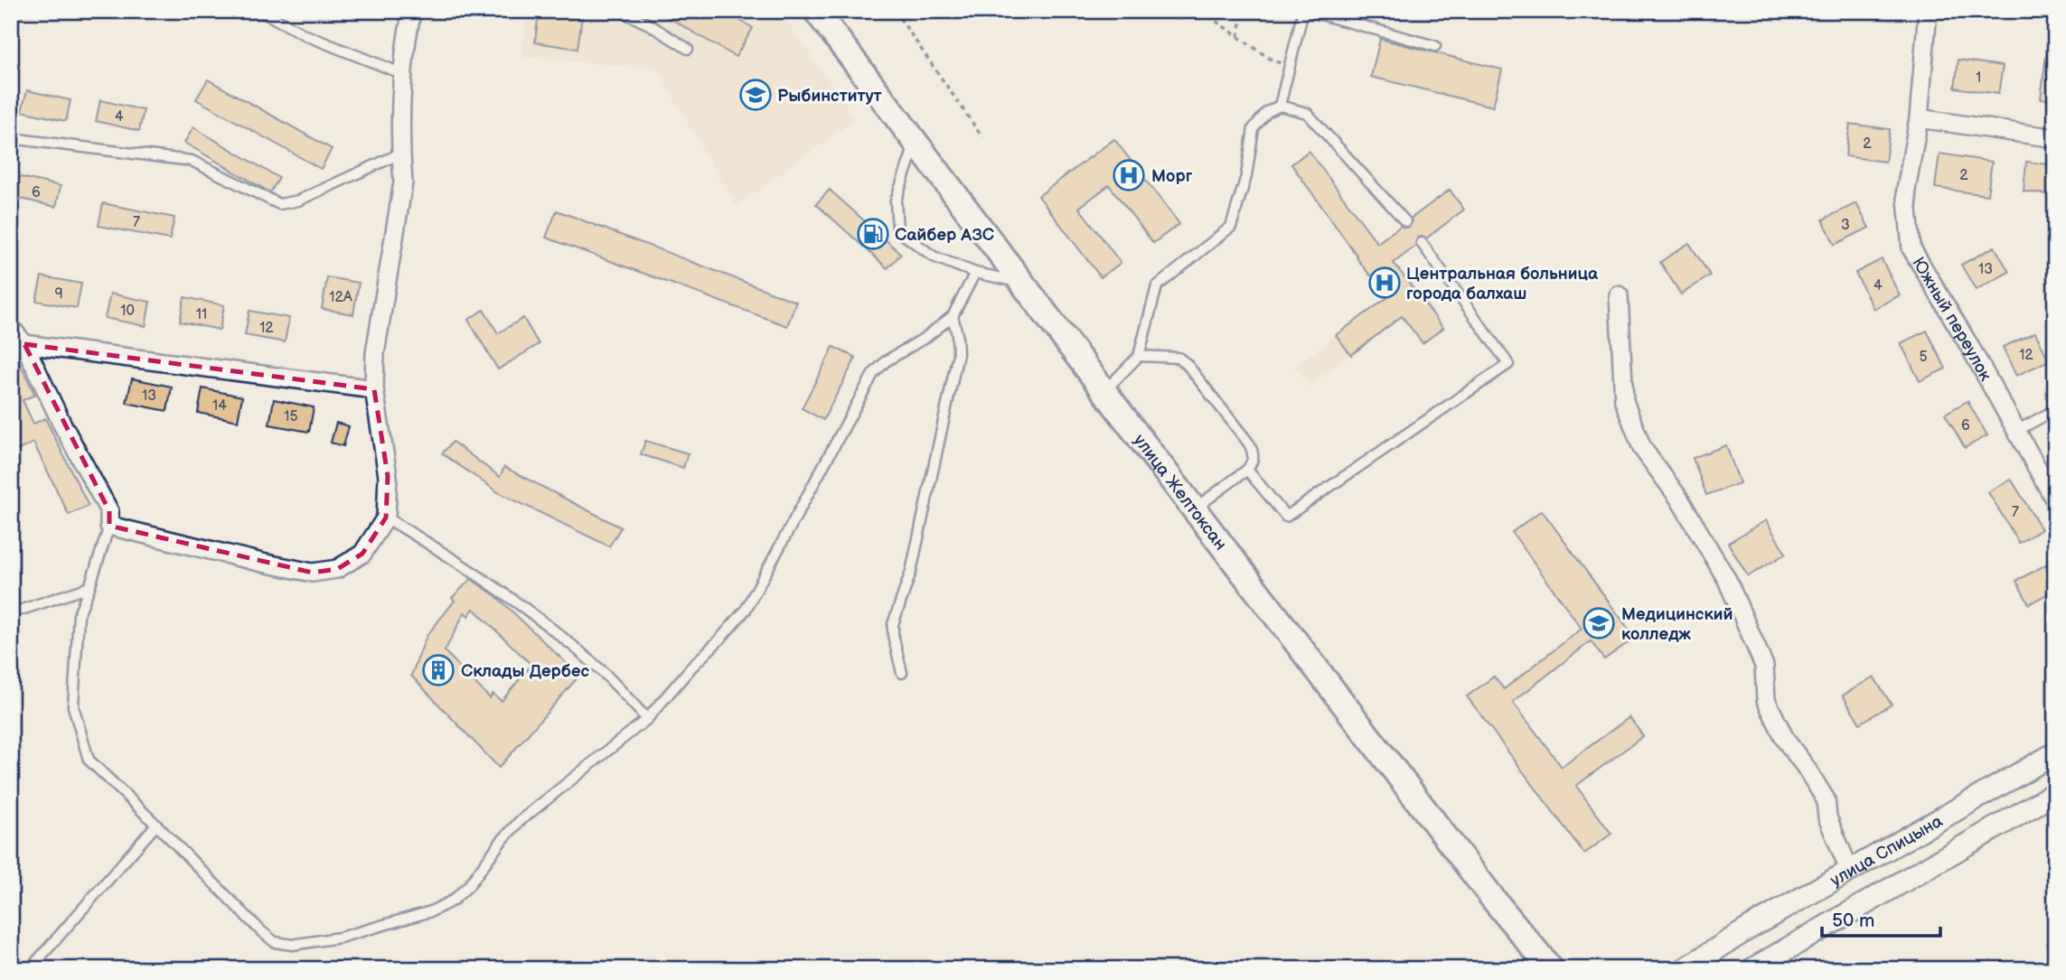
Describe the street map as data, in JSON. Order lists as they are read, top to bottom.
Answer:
{
  "streets": {
    "main road": ["улица Желтоксан"],
    "street": ["Южный переулок", "улица Спицына"]
  },
  "places": {
    "school or university": ["Рыбинститут", "Медицинский колледж"],
    "hospital": ["Морг", "Центральная больница города балхаш"],
    "fuel station": ["Сайбер АЗС"],
    "building": ["Склады Дербес"]
  },
  "house_numbers": [
    "1",
    "4",
    "2",
    "2",
    "6",
    "7",
    "3",
    "13",
    "4",
    "9",
    "12А",
    "10",
    "11",
    "12",
    "12",
    "5",
    "13",
    "14",
    "15",
    "6",
    "7"
  ],
  "scale_bar": "50 m"
}
